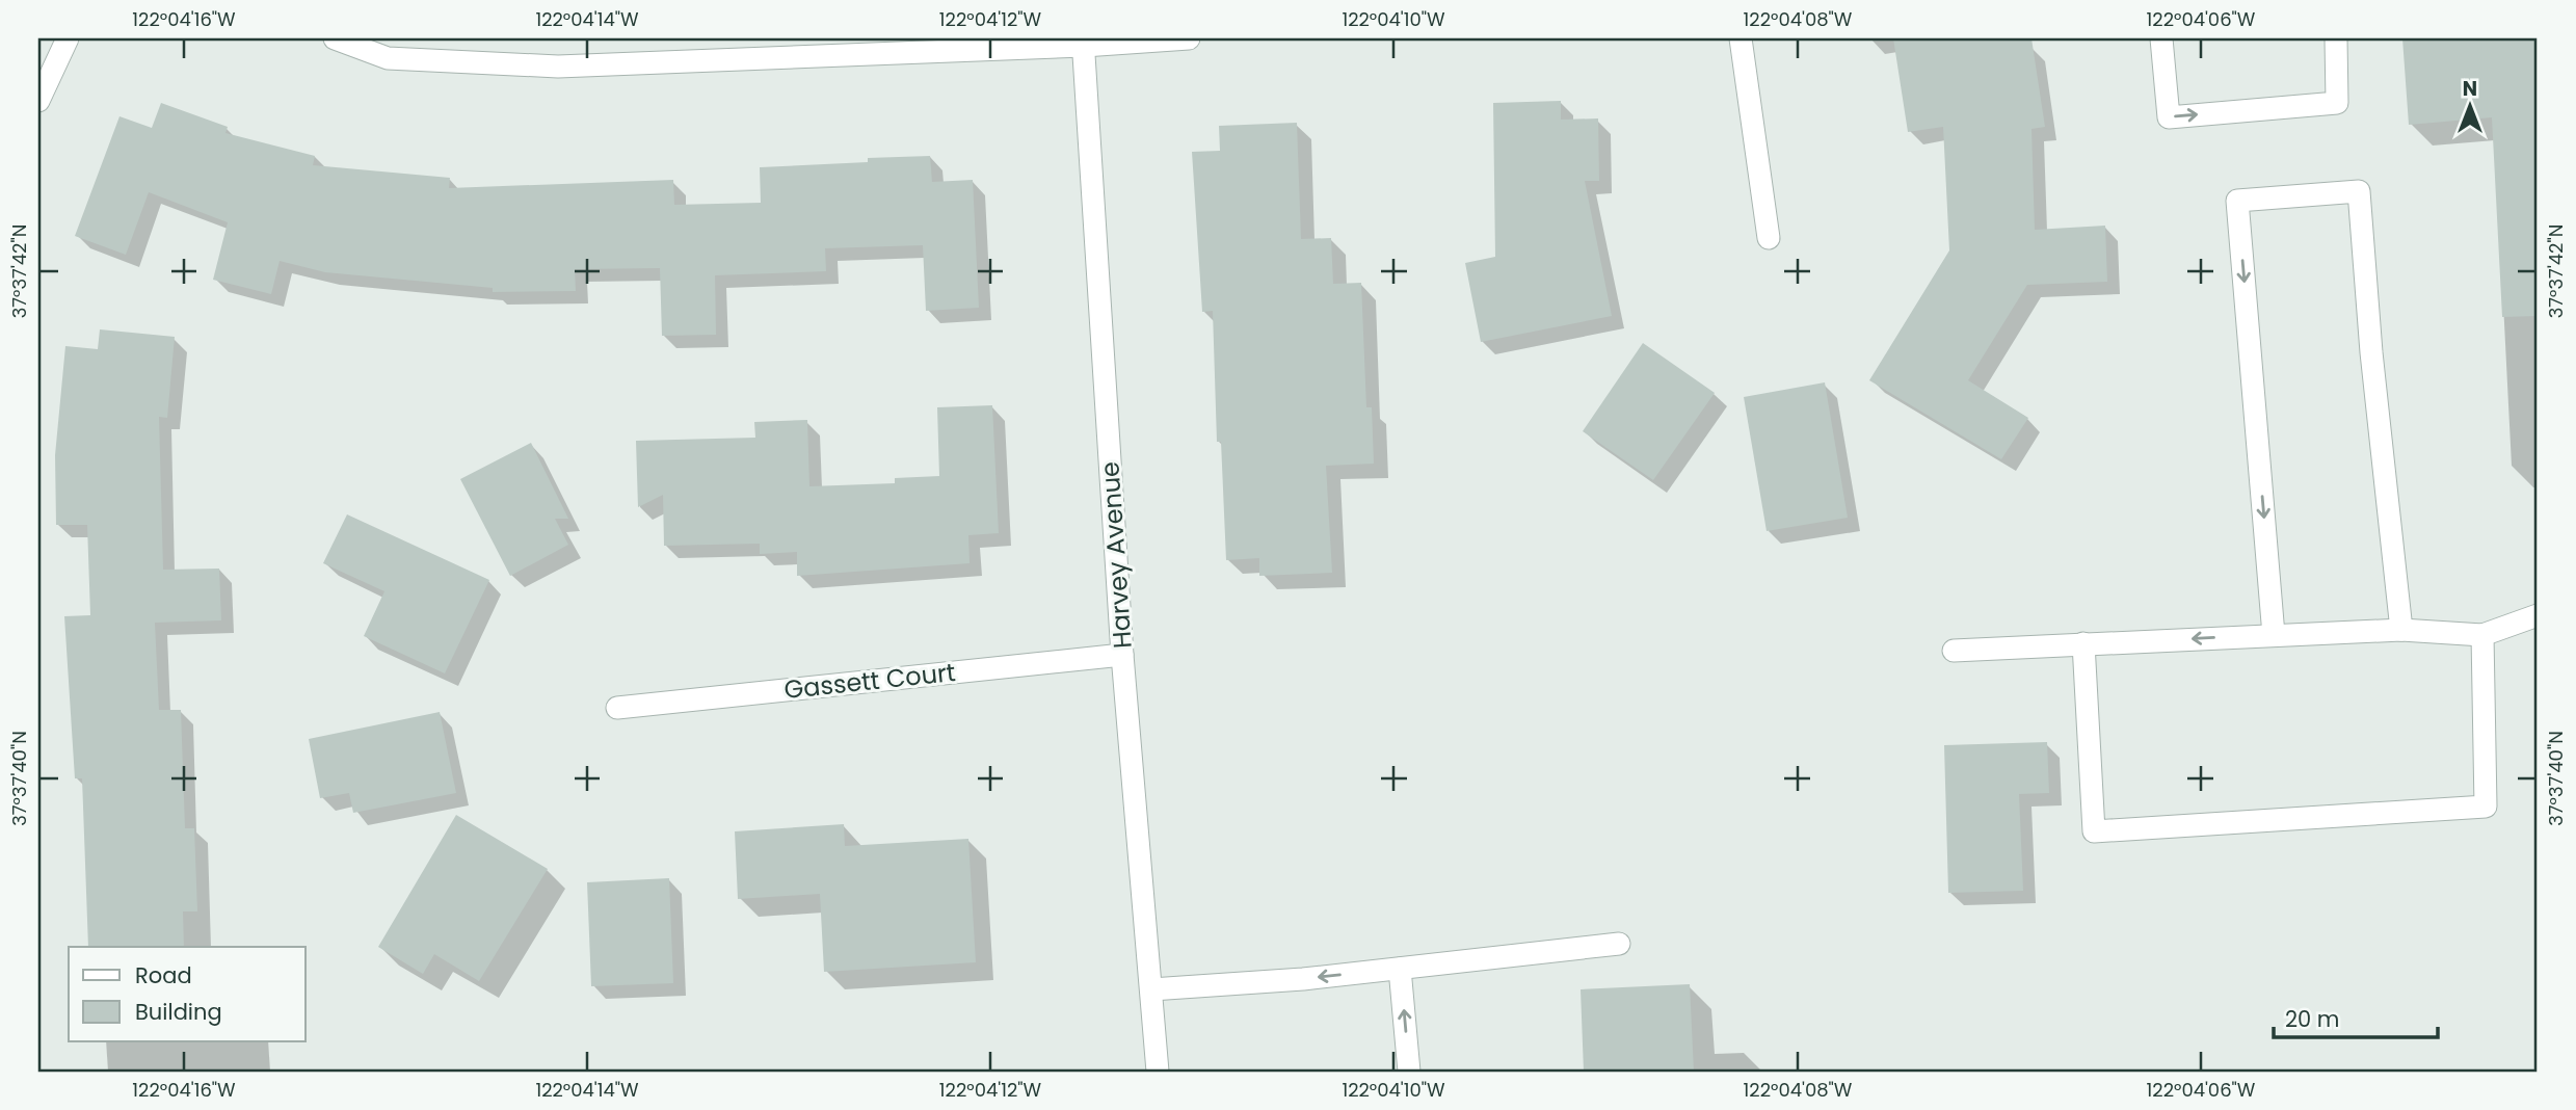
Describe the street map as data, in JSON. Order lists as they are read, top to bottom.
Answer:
{
  "streets": {
    "street": ["Harvey Avenue", "Gassett Court"]
  },
  "crossings": [
    ["Harvey Avenue", "Gassett Court"]
  ],
  "legend": ["Road", "Building"],
  "scale_bar": "20 m",
  "north": "top",
  "coordinates": [
    "122°04'16\"W",
    "122°04'14\"W",
    "122°04'12\"W",
    "122°04'10\"W",
    "122°04'08\"W",
    "122°04'06\"W",
    "37°37'42\"N",
    "37°37'40\"N"
  ]
}
